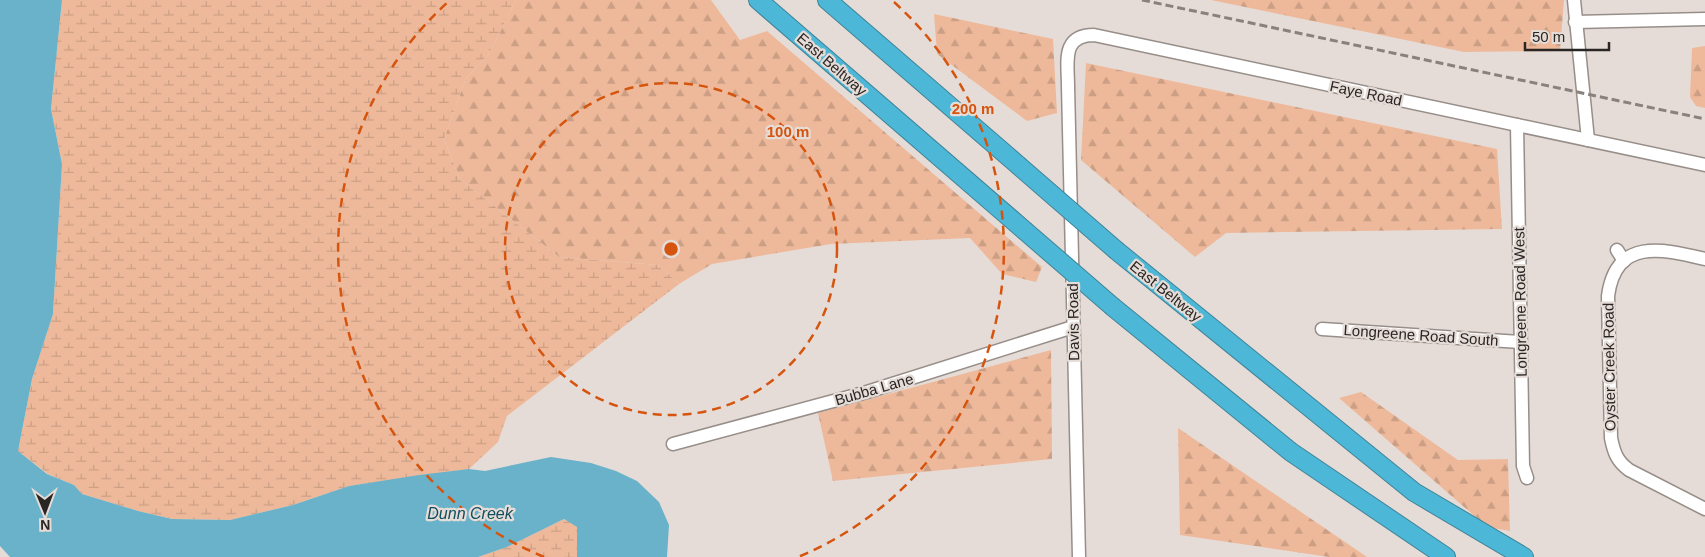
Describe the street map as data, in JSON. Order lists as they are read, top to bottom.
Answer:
{
  "streets": {
    "highway": ["East Beltway"],
    "street": [
      "Faye Road",
      "Longreene Road West",
      "Davis Road",
      "Longreene Road South",
      "Oyster Creek Road",
      "Bubba Lane"
    ]
  },
  "crossings": [
    ["Faye Road", "Longreene Road West"],
    ["Faye Road", "Davis Road"],
    ["Longreene Road West", "Longreene Road South"],
    ["Davis Road", "Bubba Lane"]
  ],
  "water": ["Dunn Creek"],
  "scale_bar": "50 m",
  "north": "bottom",
  "rings": ["200 m", "100 m"]
}
